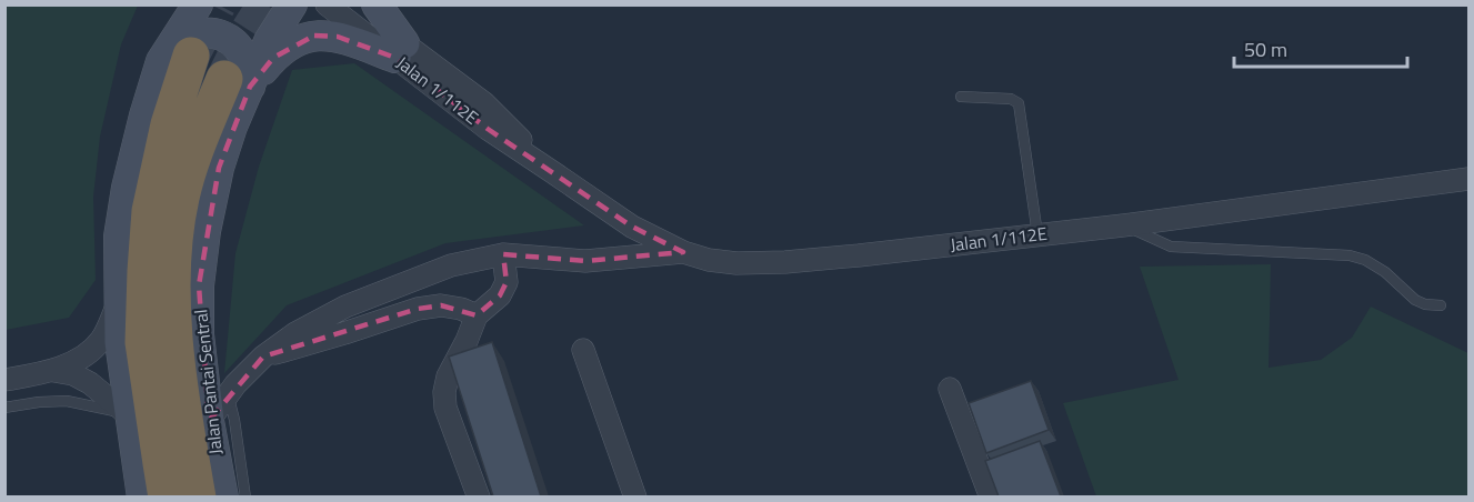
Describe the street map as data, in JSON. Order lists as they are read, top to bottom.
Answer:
{
  "streets": {
    "main road": ["Jalan Pantai Sentral"],
    "street": ["Jalan 1/112E"]
  },
  "scale_bar": "50 m"
}
